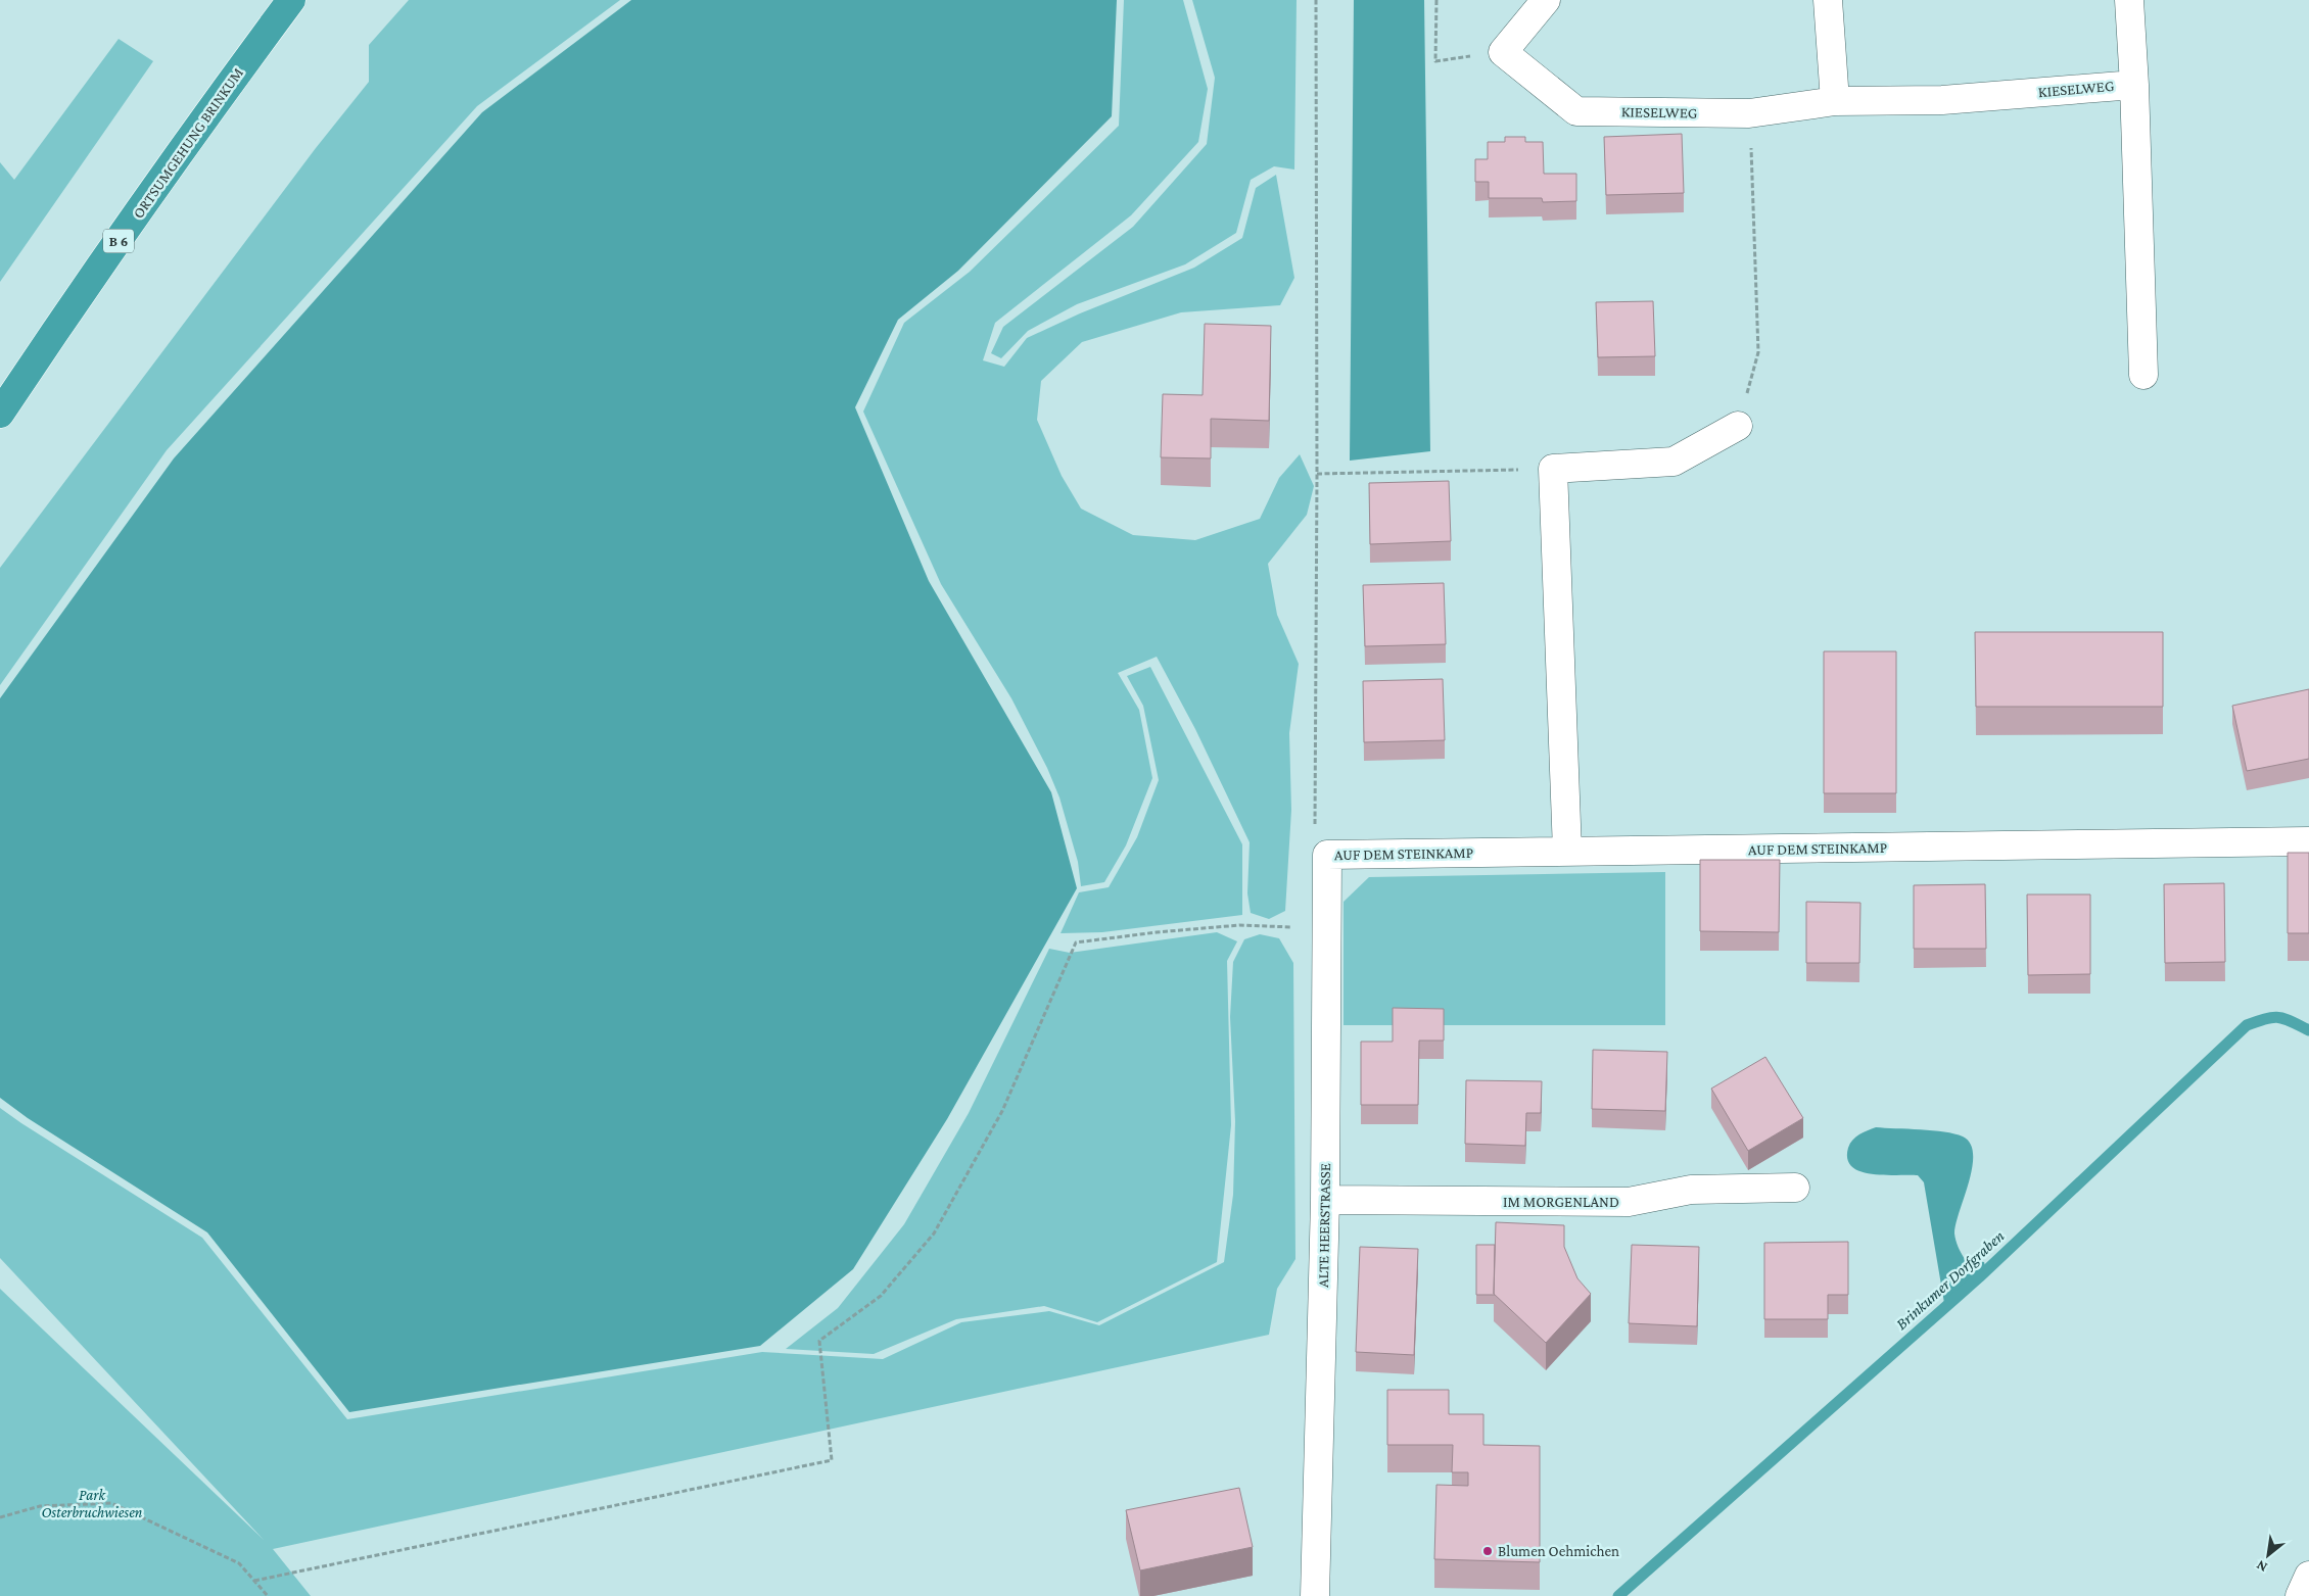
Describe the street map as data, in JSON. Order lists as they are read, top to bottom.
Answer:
{
  "streets": {
    "highway": ["ORTSUMGEHUNG BRINKUM", "B 6"],
    "street": [
      "KIESELWEG",
      "AUF DEM STEINKAMP",
      "IM MORGENLAND",
      "ALTE HEERSTRASSE"
    ]
  },
  "crossings": [
    ["ORTSUMGEHUNG BRINKUM", "B 6"],
    ["AUF DEM STEINKAMP", "ALTE HEERSTRASSE"],
    ["IM MORGENLAND", "ALTE HEERSTRASSE"]
  ],
  "water": ["Brinkumer Dorfgraben"],
  "parks": ["Park Osterbruchwiesen"],
  "places": ["Blumen Oehmichen"],
  "north": "bottom left"
}
